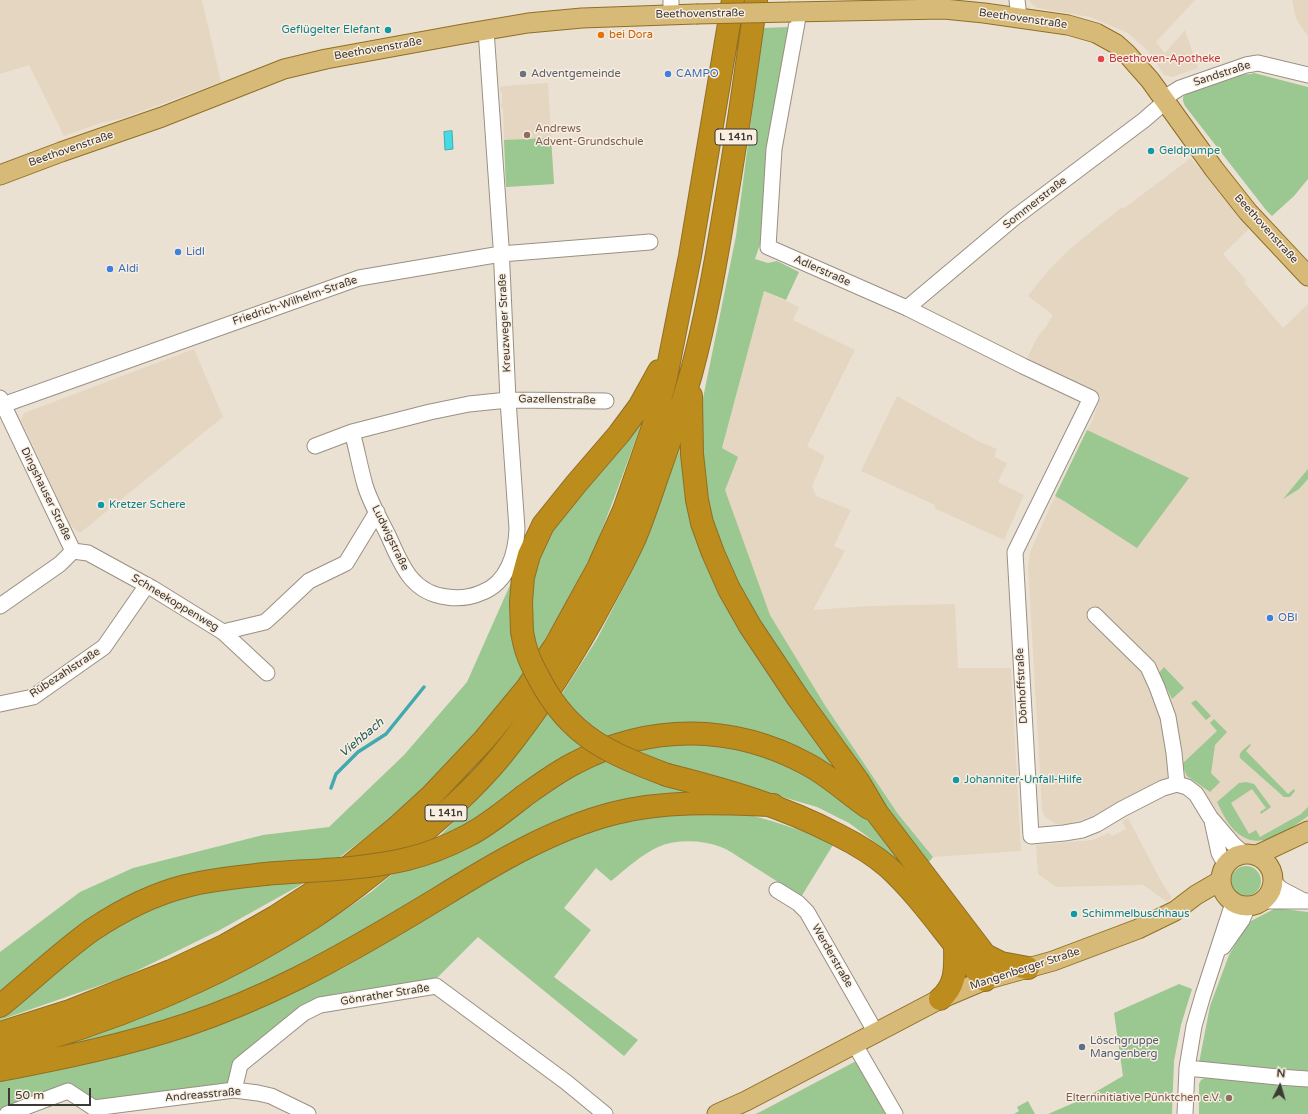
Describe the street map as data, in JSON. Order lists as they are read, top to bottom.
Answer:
{
  "streets": {
    "highway": ["L 141n"],
    "main road": ["Beethovenstraße", "Mangenberger Straße"],
    "street": [
      "Sandstraße",
      "Sommerstraße",
      "Adlerstraße",
      "Friedrich-Wilhelm-Straße",
      "Kreuzweger Straße",
      "Gazellenstraße",
      "Dingshauser Straße",
      "Ludwigstraße",
      "Schneekoppenweg",
      "Rübezahlstraße",
      "Dönhoffstraße",
      "Werderstraße",
      "Gönrather Straße",
      "Andreasstraße"
    ]
  },
  "crossings": [
    ["Beethovenstraße", "Sandstraße"],
    ["Beethovenstraße", "Sommerstraße"],
    ["Beethovenstraße", "Adlerstraße"],
    ["Beethovenstraße", "Kreuzweger Straße"],
    ["Sandstraße", "Sommerstraße"],
    ["Sommerstraße", "Adlerstraße"],
    ["Adlerstraße", "Dönhoffstraße"],
    ["Friedrich-Wilhelm-Straße", "Kreuzweger Straße"],
    ["Friedrich-Wilhelm-Straße", "Dingshauser Straße"],
    ["Kreuzweger Straße", "Gazellenstraße"],
    ["Kreuzweger Straße", "Ludwigstraße"],
    ["Dingshauser Straße", "Schneekoppenweg"],
    ["Schneekoppenweg", "Rübezahlstraße"],
    ["Werderstraße", "Mangenberger Straße"],
    ["Gönrather Straße", "Andreasstraße"]
  ],
  "water": ["Viehbach"],
  "places": [
    "Geflügelter Elefant",
    "bei Dora",
    "Beethoven-Apotheke",
    "Adventgemeinde",
    "CAMPO",
    "Andrews Advent-Grundschule",
    "Geldpumpe",
    "Lidl",
    "Aldi",
    "Kretzer Schere",
    "OBI",
    "Johanniter-Unfall-Hilfe",
    "Schimmelbuschhaus",
    "Löschgruppe Mangenberg",
    "Elterninitiative Pünktchen e.V."
  ],
  "scale_bar": "50 m",
  "north": "top"
}
